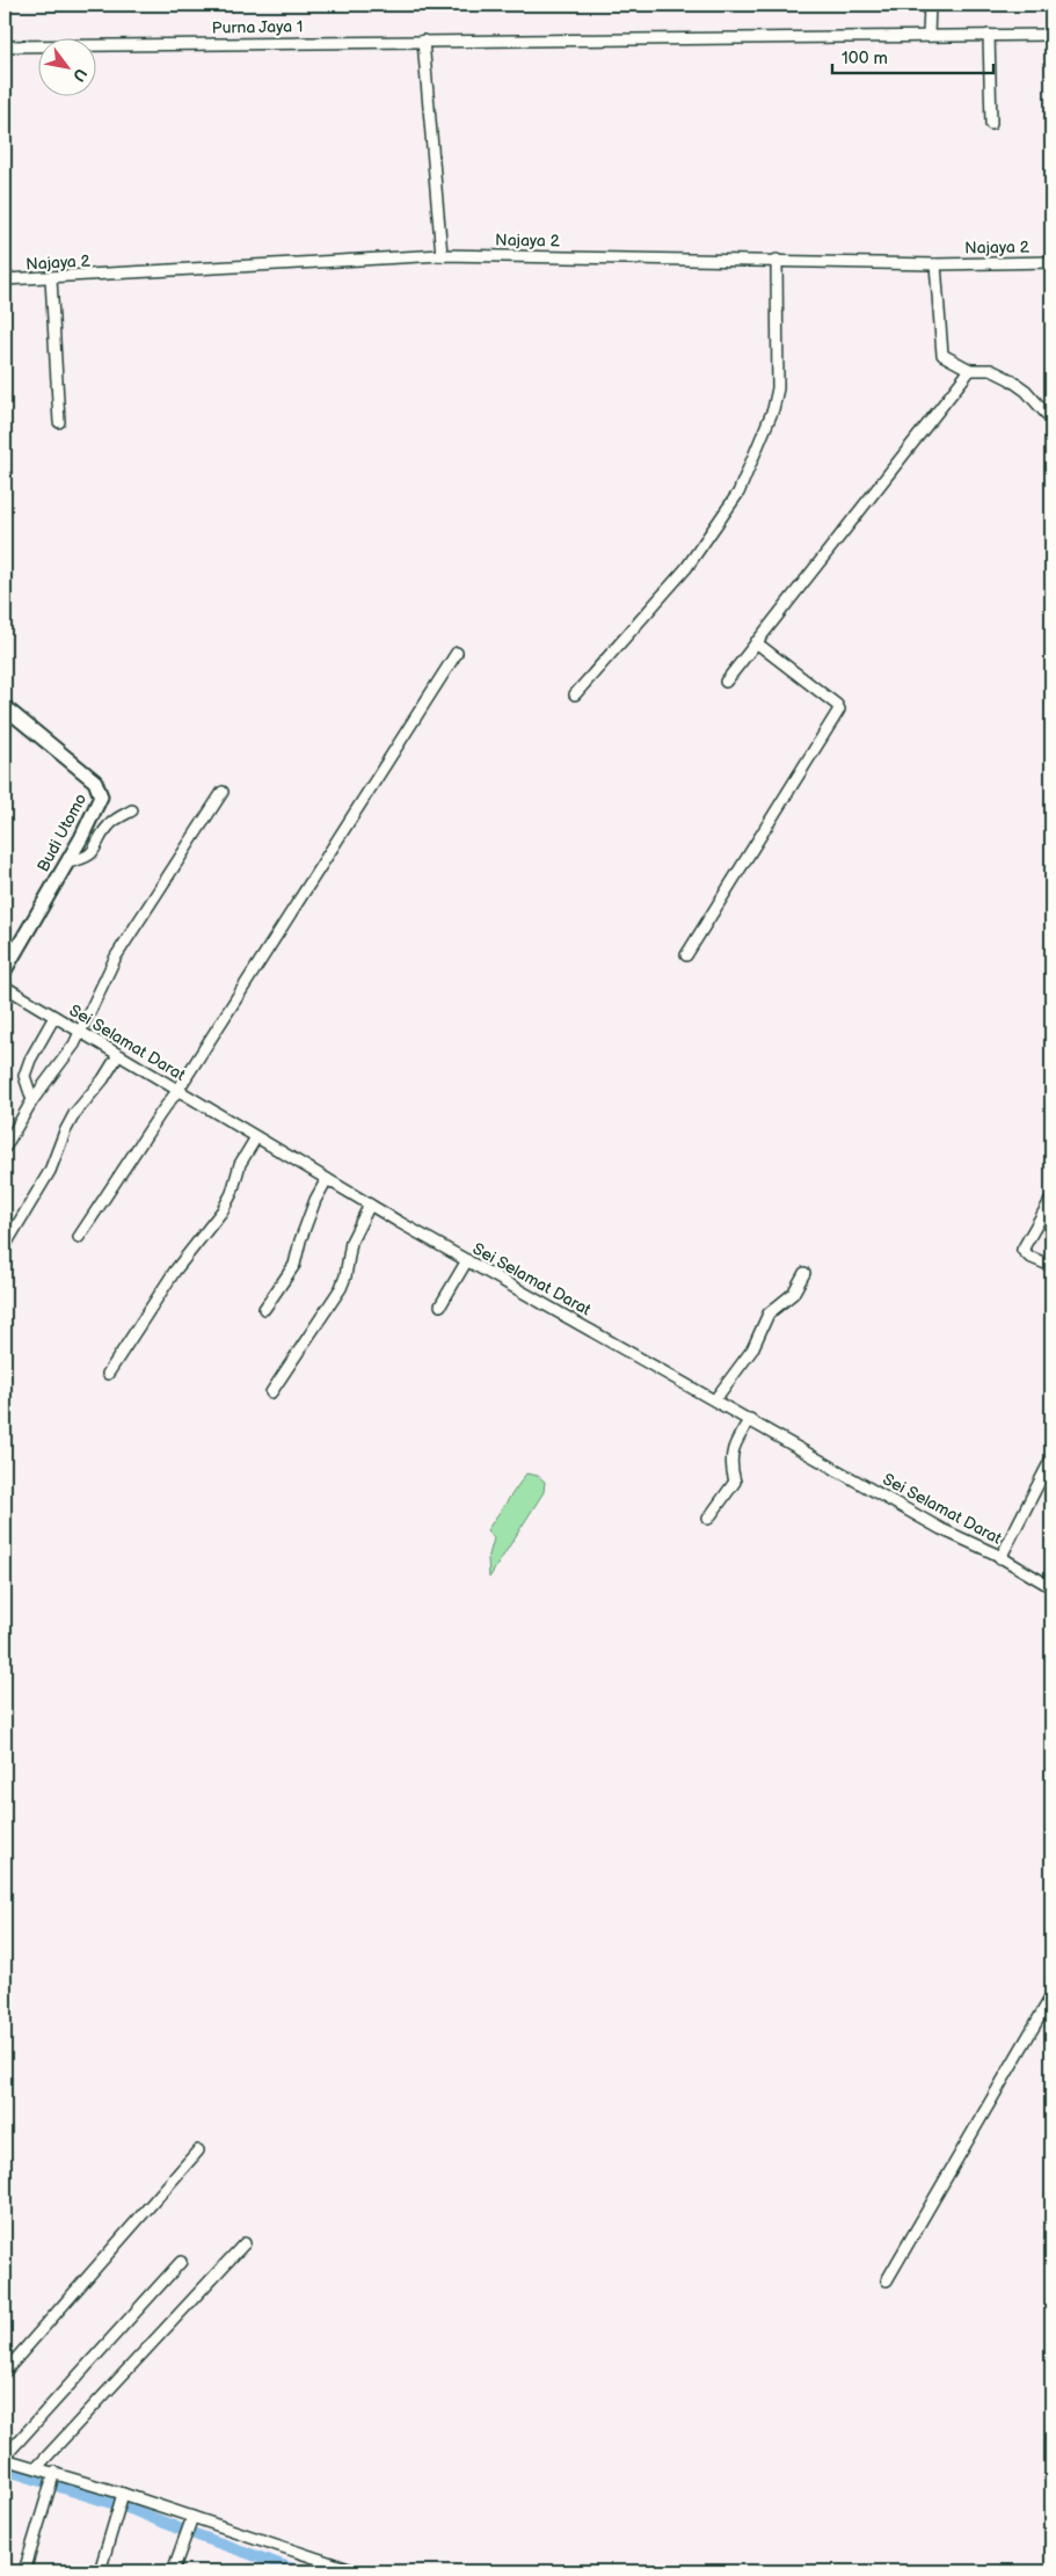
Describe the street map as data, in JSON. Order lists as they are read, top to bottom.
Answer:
{
  "streets": {
    "street": [
      "Purna Jaya 1",
      "Najaya 2",
      "Budi Utomo",
      "Sei Selamat Darat"
    ]
  },
  "scale_bar": "100 m",
  "north": "bottom right"
}
